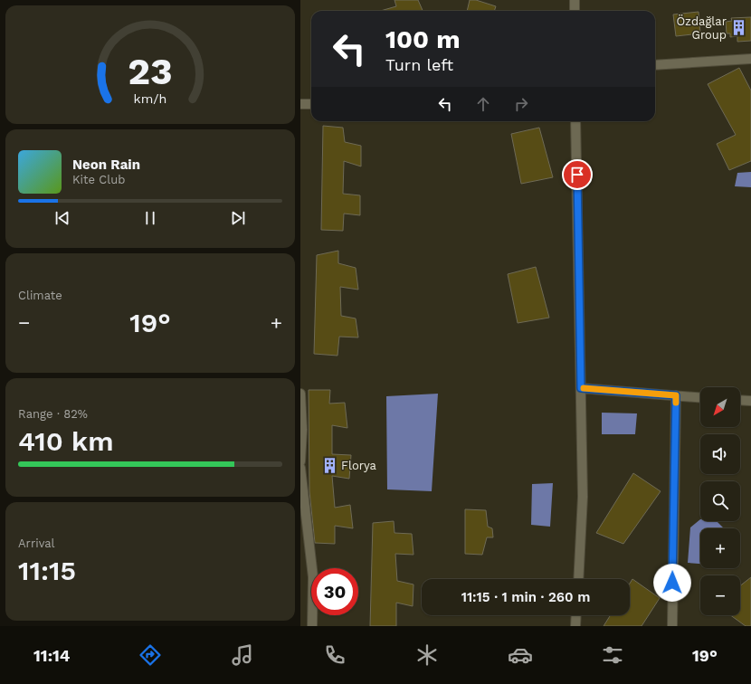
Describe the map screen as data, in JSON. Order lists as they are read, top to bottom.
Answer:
{
  "places": {
    "building": ["Özdağlar Group", "Florya"]
  },
  "north": "bottom left",
  "page": {
    "turn": ["100 m", "Turn left"],
    "song": ["Neon Rain", "Kite Club"],
    "tile": [
      "Climate",
      ["Range · 82%", "410 km"],
      ["Arrival", "11:15"]
    ],
    "heat": ["−", "19°", "+"],
    "map_buttons": ["+", "−"],
    "limit": "30",
    "trip": "11:15 · 1 min · 260 m",
    "tabs": ["11:14", "19°"],
    "gauge": ["23", "km/h"]
  }
}
